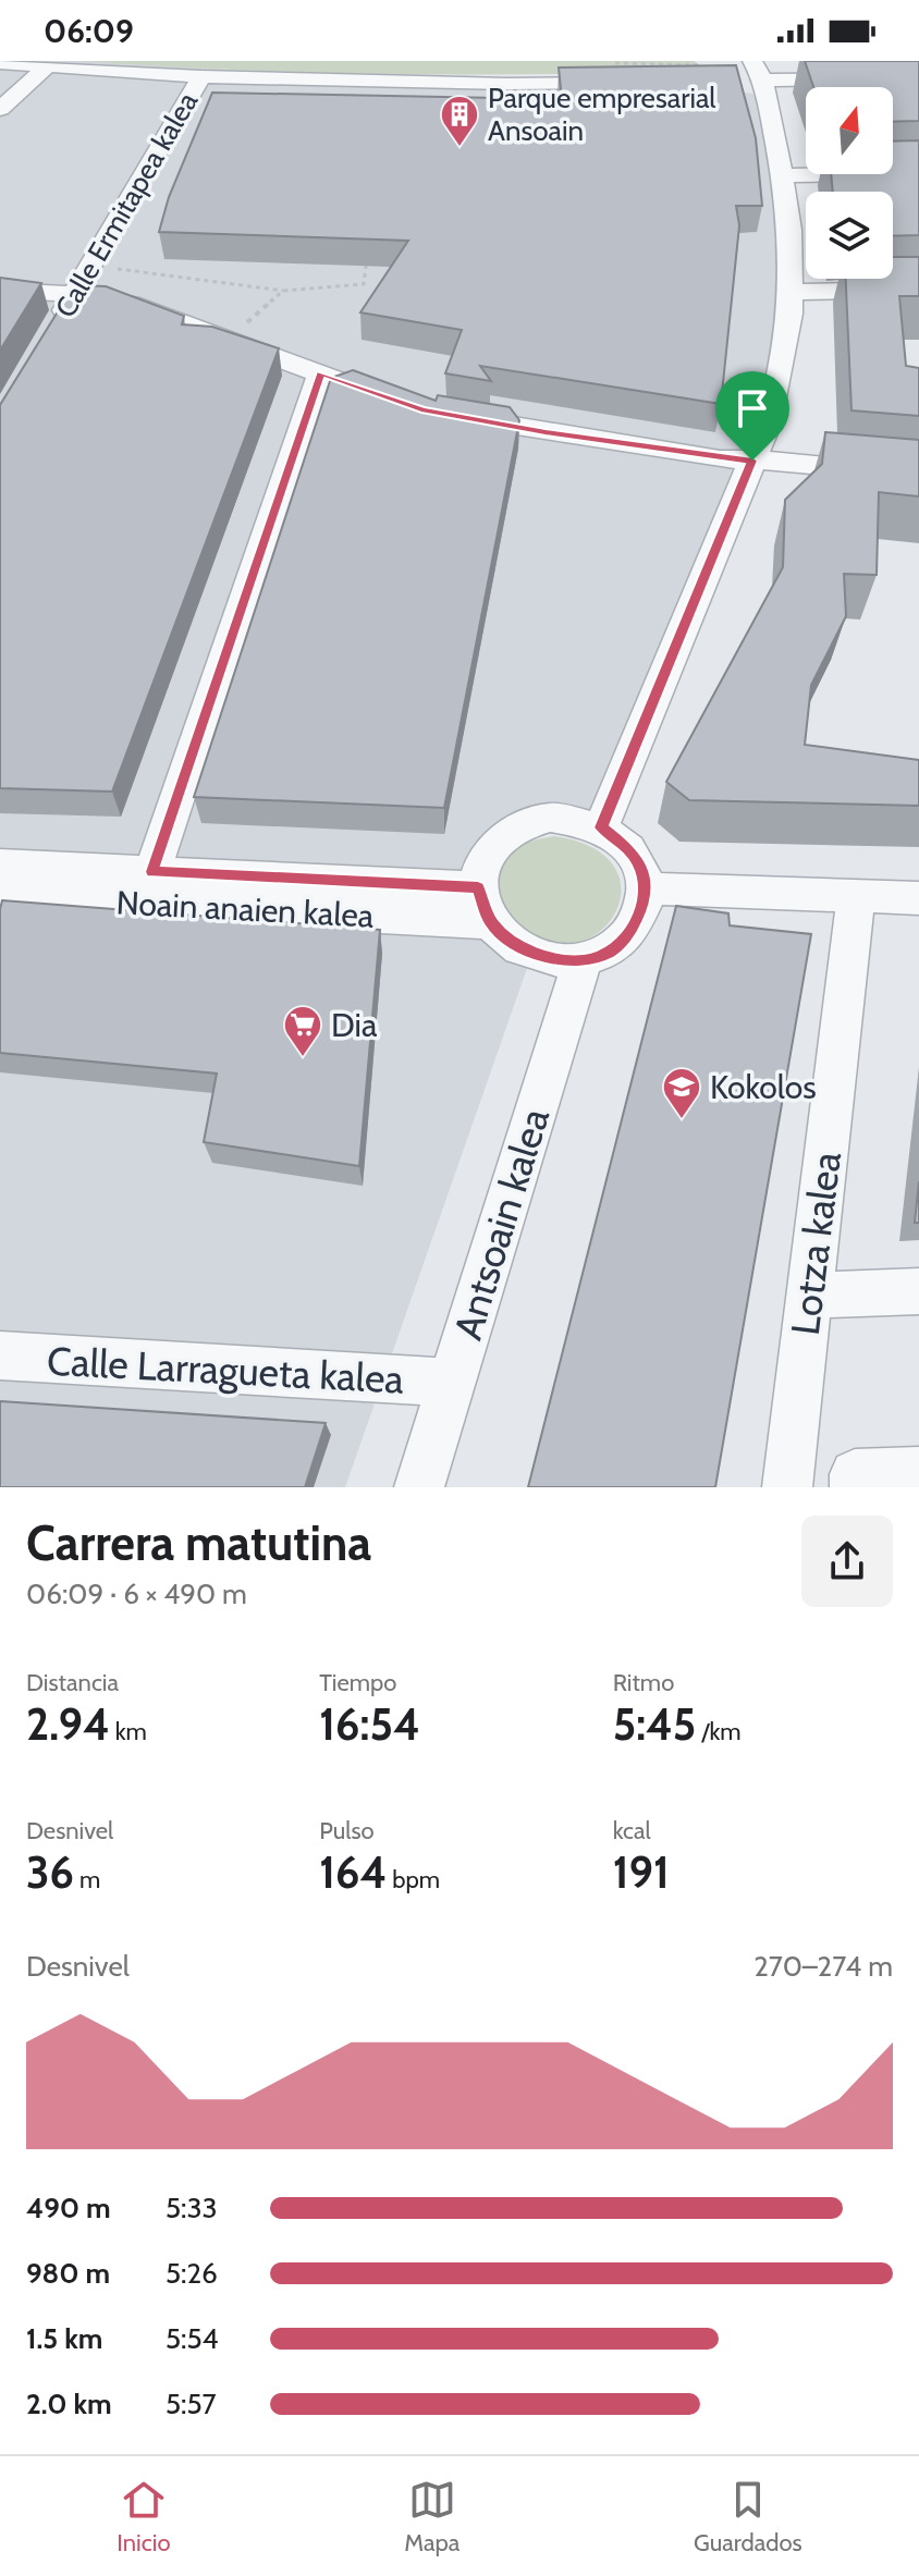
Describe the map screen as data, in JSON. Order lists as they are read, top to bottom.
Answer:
{
  "streets": {
    "street": [
      "Calle Ermitapea kalea",
      "Noain anaien kalea",
      "Antsoain kalea",
      "Lotza kalea",
      "Calle Larragueta kalea"
    ]
  },
  "crossings": [
    ["Noain anaien kalea", "Antsoain kalea"],
    ["Antsoain kalea", "Calle Larragueta kalea"]
  ],
  "places": {
    "building": ["Parque empresarial Ansoain"],
    "supermarket": ["Dia"],
    "school or university": ["Kokolos"]
  },
  "north": "top",
  "page": {
    "status": "06:09",
    "heading": ["Carrera matutina", "06:09 · 6 × 490 m"],
    "stats": [
      ["Distancia", "2.94 km"],
      ["Tiempo", "16:54"],
      ["Ritmo", "5:45 /km"],
      ["Desnivel", "36 m"],
      ["Pulso", "164 bpm"],
      ["kcal", "191"]
    ],
    "chart": ["Desnivel", "270–274 m"],
    "list": [
      {
        "name": "490 m",
        "note": "5:33"
      },
      {
        "name": "980 m",
        "note": "5:26"
      },
      {
        "name": "1.5 km",
        "note": "5:54"
      },
      {
        "name": "2.0 km",
        "note": "5:57"
      }
    ],
    "tabs": ["Inicio", "Mapa", "Guardados"]
  }
}
